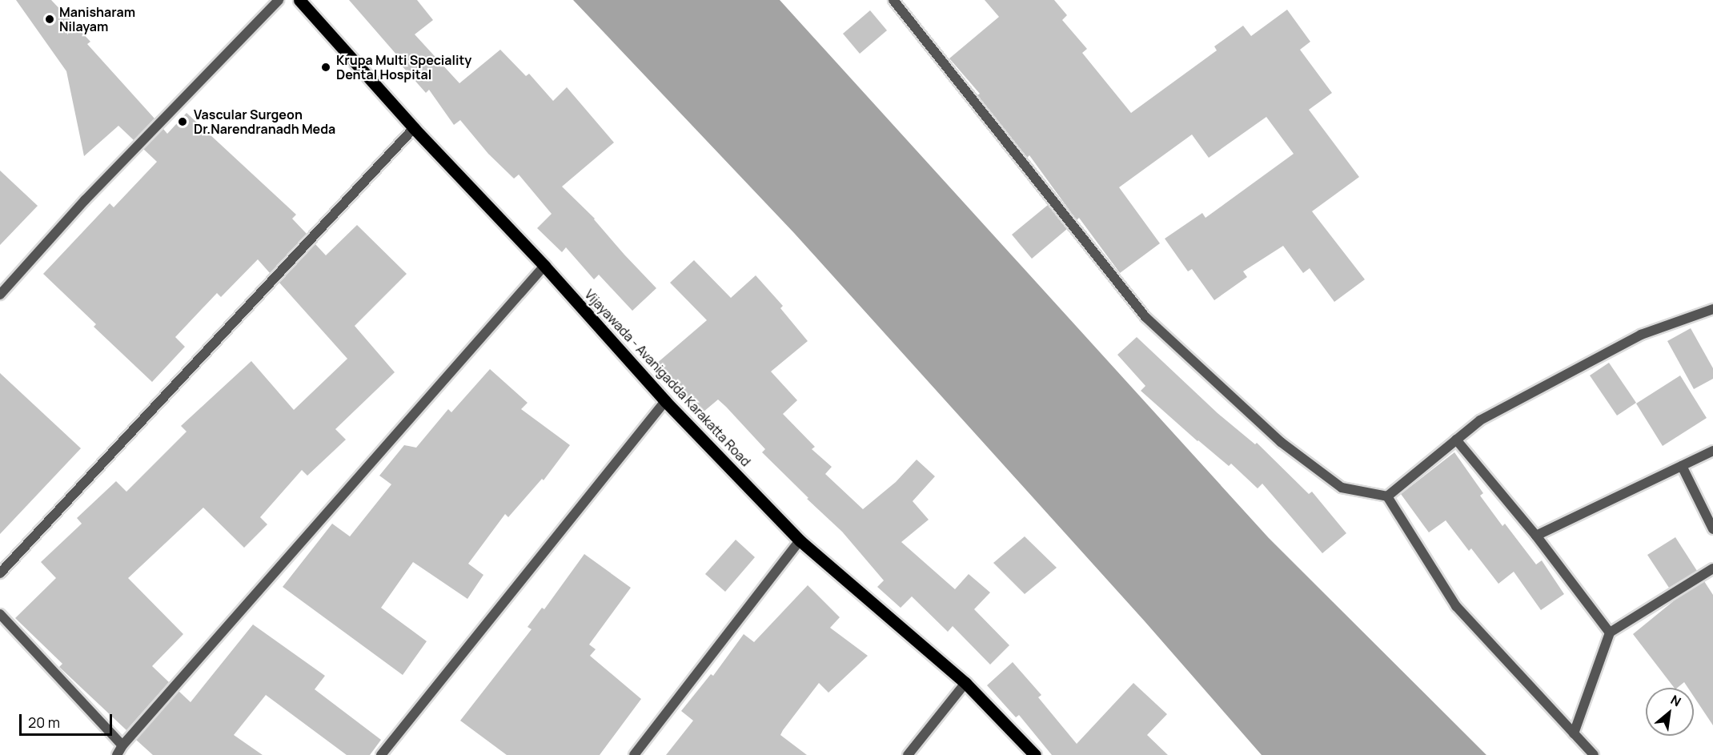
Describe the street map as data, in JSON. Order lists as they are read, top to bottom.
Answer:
{
  "streets": {
    "main road": ["Vijayawada - Avanigadda Karakatta Road"]
  },
  "places": ["Manisharam Nilayam", "Krupa Multi Speciality Dental Hospital", "Vascular Surgeon Dr.Narendranadh Meda"],
  "scale_bar": "20 m",
  "north": "top right"
}
